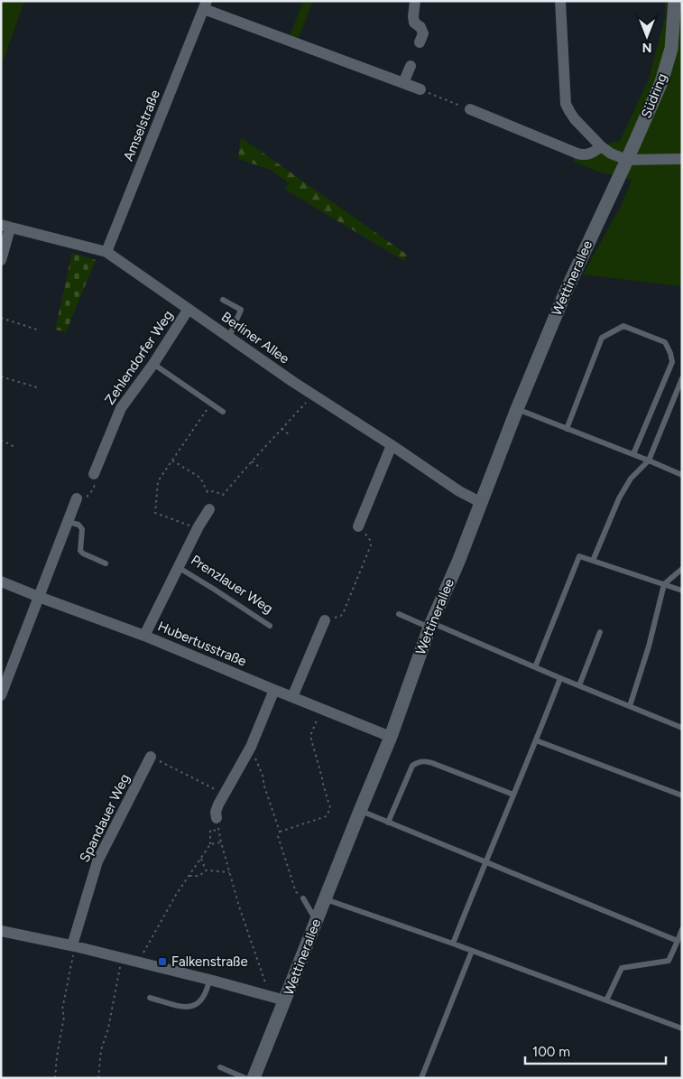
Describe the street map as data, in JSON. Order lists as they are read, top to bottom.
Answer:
{
  "streets": {
    "street": [
      "Südring",
      "Amselstraße",
      "Wettinerallee",
      "Berliner Allee",
      "Zehlendorfer Weg",
      "Prenzlauer Weg",
      "Hubertusstraße",
      "Spandauer Weg"
    ]
  },
  "crossings": [
    ["Südring", "Wettinerallee"],
    ["Amselstraße", "Berliner Allee"],
    ["Wettinerallee", "Berliner Allee"],
    ["Wettinerallee", "Hubertusstraße"],
    ["Berliner Allee", "Zehlendorfer Weg"],
    ["Prenzlauer Weg", "Hubertusstraße"]
  ],
  "places": {
    "transit": ["Falkenstraße"]
  },
  "scale_bar": "100 m",
  "north": "bottom"
}
